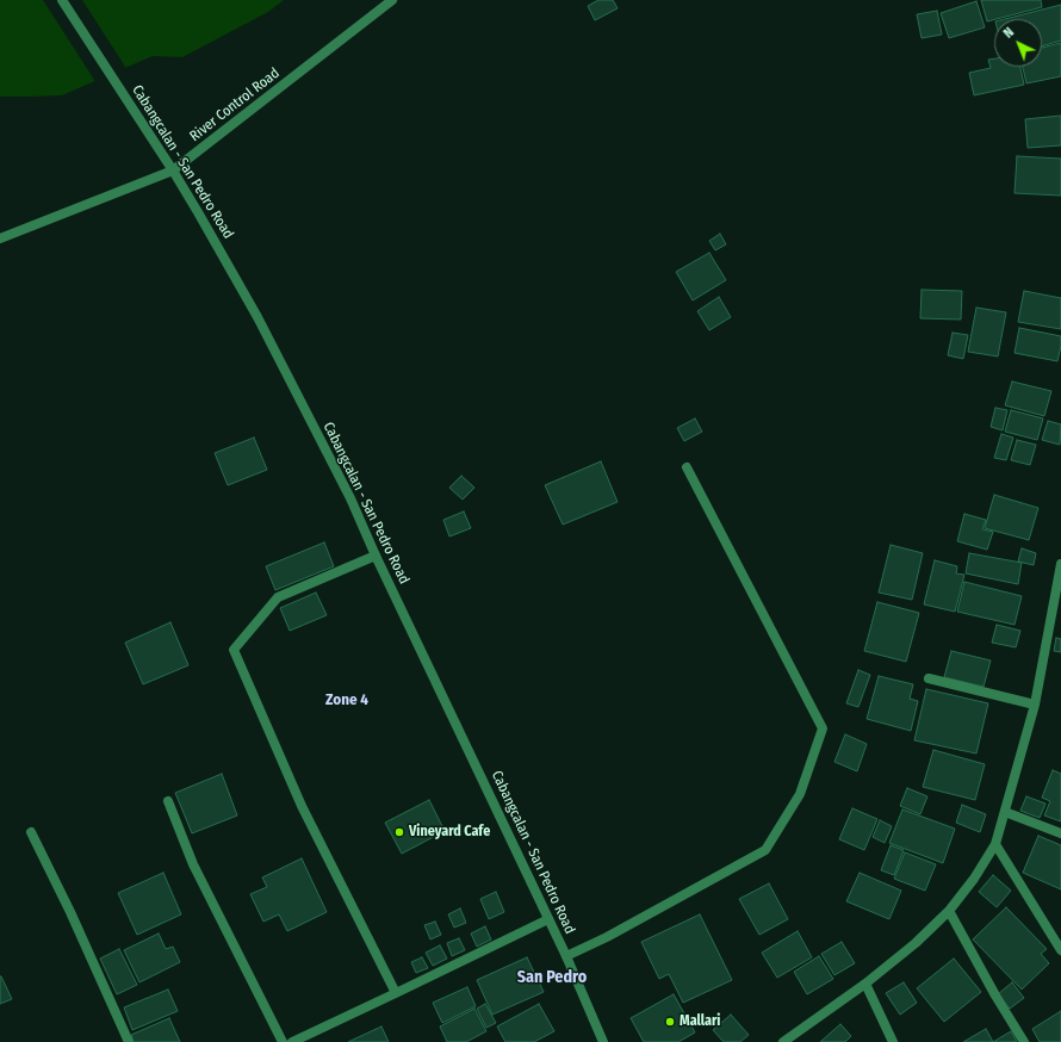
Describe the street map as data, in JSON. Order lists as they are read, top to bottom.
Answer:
{
  "streets": {
    "street": ["River Control Road", "Cabangcalan - San Pedro Road"]
  },
  "crossings": [
    ["River Control Road", "Cabangcalan - San Pedro Road"]
  ],
  "districts": ["Zone 4", "San Pedro"],
  "places": ["Vineyard Cafe", "Mallari"],
  "north": "top left"
}
